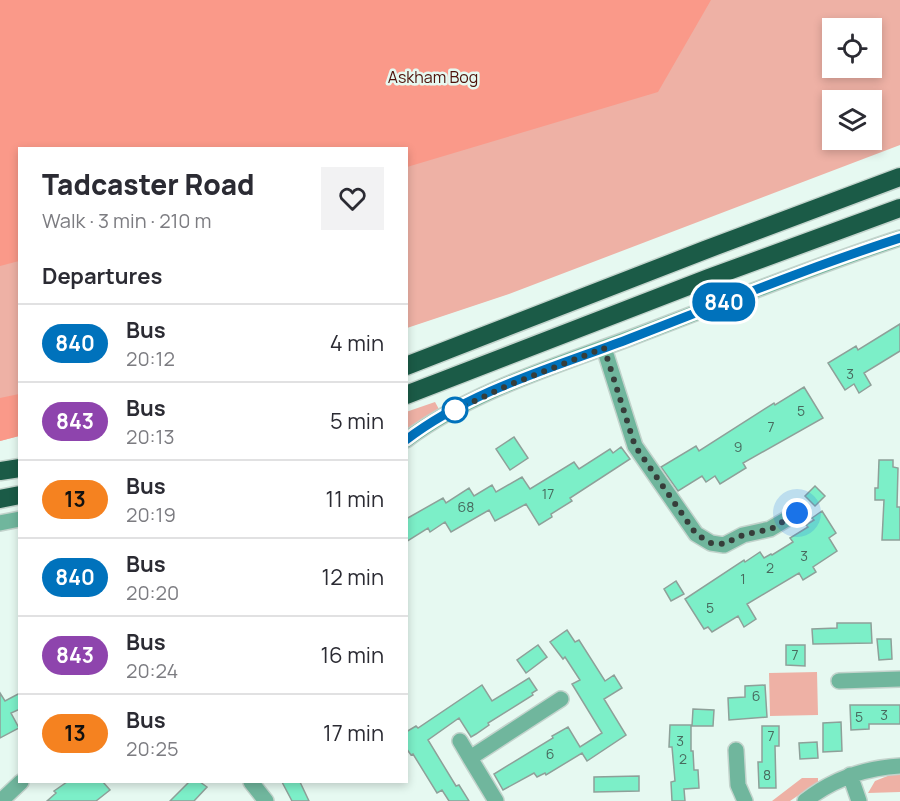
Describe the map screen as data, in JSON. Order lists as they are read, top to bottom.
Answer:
{
  "parks": ["Askham Bog"],
  "lines": ["bus line 840"],
  "house_numbers": [
    "3",
    "5",
    "7",
    "9",
    "17",
    "68",
    "3",
    "2",
    "1",
    "5",
    "7",
    "6",
    "3",
    "5",
    "7",
    "3",
    "6",
    "2",
    "8"
  ],
  "page": {
    "on_map": "840",
    "heading": [
      ["Tadcaster Road", "Walk · 3 min · 210 m"],
      "Departures"
    ],
    "list": [
      {
        "mark": "840",
        "name": "Bus",
        "note": "20:12",
        "value": "4 min"
      },
      {
        "mark": "843",
        "name": "Bus",
        "note": "20:13",
        "value": "5 min"
      },
      {
        "mark": "13",
        "name": "Bus",
        "note": "20:19",
        "value": "11 min"
      },
      {
        "mark": "840",
        "name": "Bus",
        "note": "20:20",
        "value": "12 min"
      },
      {
        "mark": "843",
        "name": "Bus",
        "note": "20:24",
        "value": "16 min"
      },
      {
        "mark": "13",
        "name": "Bus",
        "note": "20:25",
        "value": "17 min"
      }
    ]
  }
}
